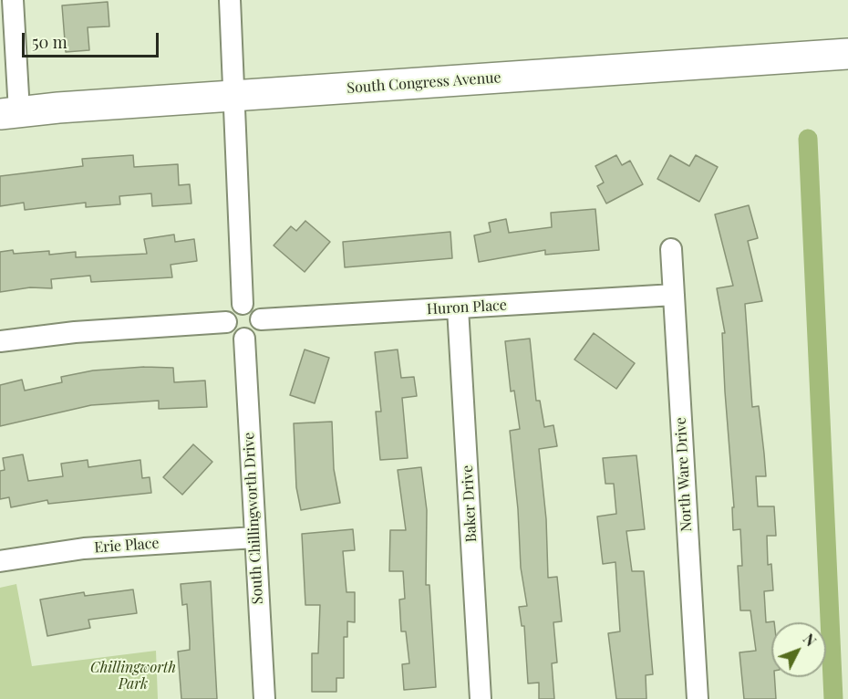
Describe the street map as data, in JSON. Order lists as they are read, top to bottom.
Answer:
{
  "streets": {
    "street": [
      "South Congress Avenue",
      "Huron Place",
      "North Ware Drive",
      "Baker Drive",
      "South Chillingworth Drive",
      "Erie Place"
    ]
  },
  "crossings": [
    ["Huron Place", "North Ware Drive"],
    ["Huron Place", "Baker Drive"],
    ["Huron Place", "South Chillingworth Drive"],
    ["South Chillingworth Drive", "Erie Place"]
  ],
  "parks": ["Chillingworth Park"],
  "scale_bar": "50 m",
  "north": "top right"
}
